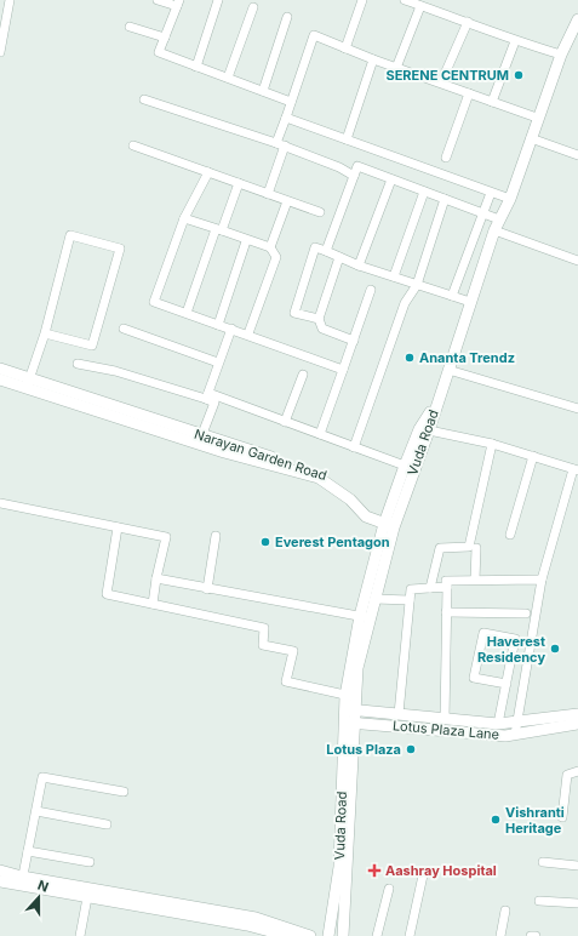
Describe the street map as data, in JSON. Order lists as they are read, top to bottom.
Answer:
{
  "streets": {
    "street": ["Vuda Road", "Narayan Garden Road", "Lotus Plaza Lane"]
  },
  "crossings": [
    ["Vuda Road", "Narayan Garden Road"],
    ["Vuda Road", "Lotus Plaza Lane"]
  ],
  "places": {
    "other": [
      "SERENE CENTRUM",
      "Ananta Trendz",
      "Everest Pentagon",
      "Haverest Residency",
      "Lotus Plaza",
      "Vishranti Heritage"
    ],
    "health": ["Aashray Hospital"]
  },
  "north": "top"
}
